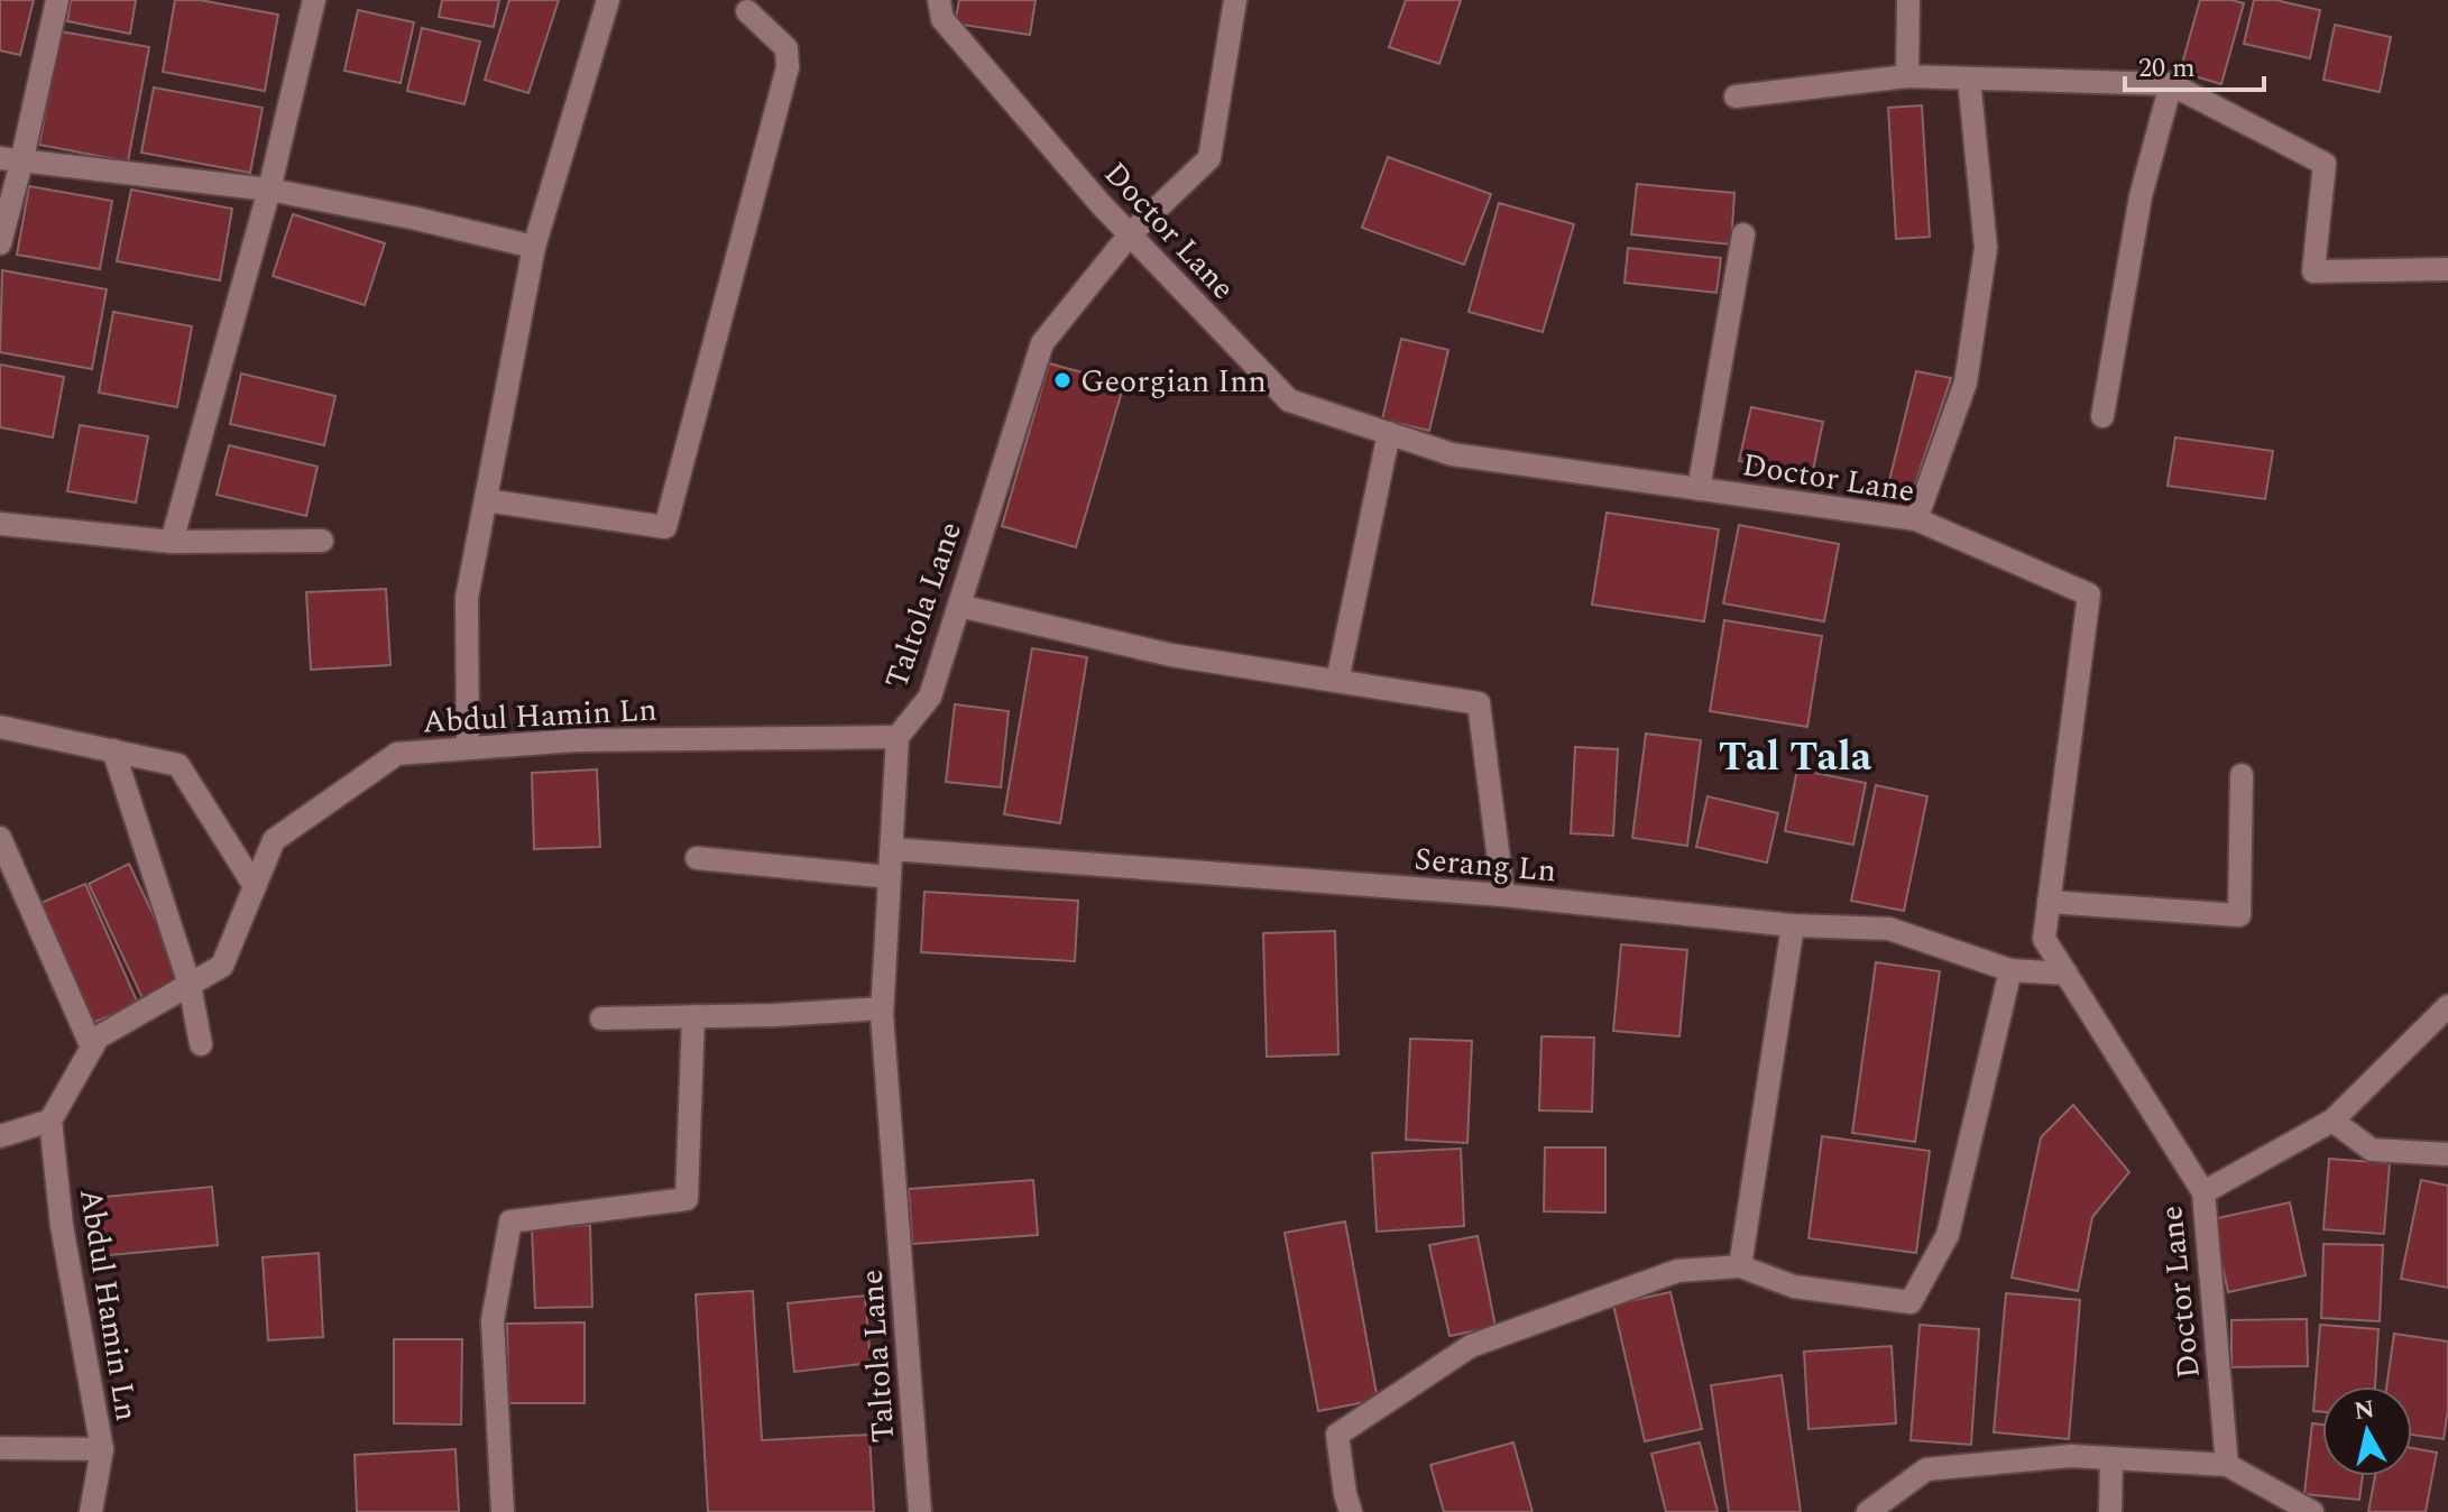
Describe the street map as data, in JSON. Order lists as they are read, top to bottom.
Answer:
{
  "streets": {
    "street": [
      "Doctor Lane",
      "Taltola Lane",
      "Abdul Hamin Ln",
      "Serang Ln"
    ]
  },
  "crossings": [
    ["Doctor Lane", "Taltola Lane"],
    ["Doctor Lane", "Serang Ln"],
    ["Taltola Lane", "Abdul Hamin Ln"],
    ["Taltola Lane", "Serang Ln"]
  ],
  "districts": ["Tal Tala"],
  "places": ["Georgian Inn"],
  "scale_bar": "20 m",
  "north": "top"
}
